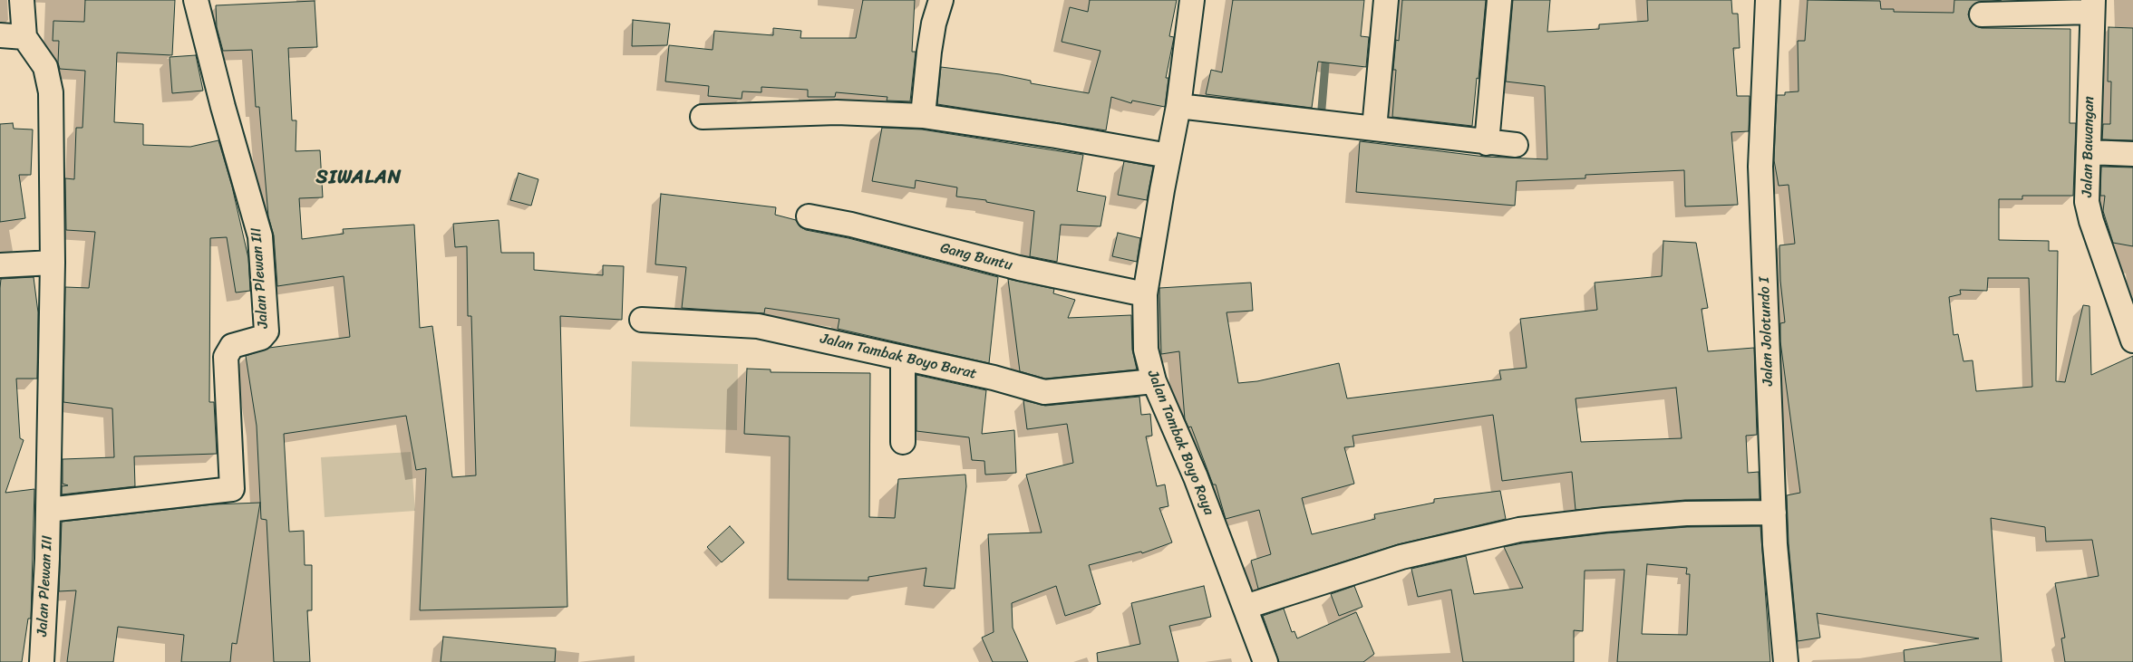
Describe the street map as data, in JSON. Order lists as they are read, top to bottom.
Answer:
{
  "streets": {
    "street": [
      "Jalan Bawangan",
      "Gang Buntu",
      "Jalan Plewan III",
      "Jalan Jolotundo I",
      "Jalan Tambak Boyo Barat",
      "Jalan Tambak Boyo Raya"
    ]
  },
  "crossings": [
    ["Gang Buntu", "Jalan Tambak Boyo Raya"],
    ["Jalan Tambak Boyo Barat", "Jalan Tambak Boyo Raya"]
  ],
  "districts": ["SIWALAN"]
}
